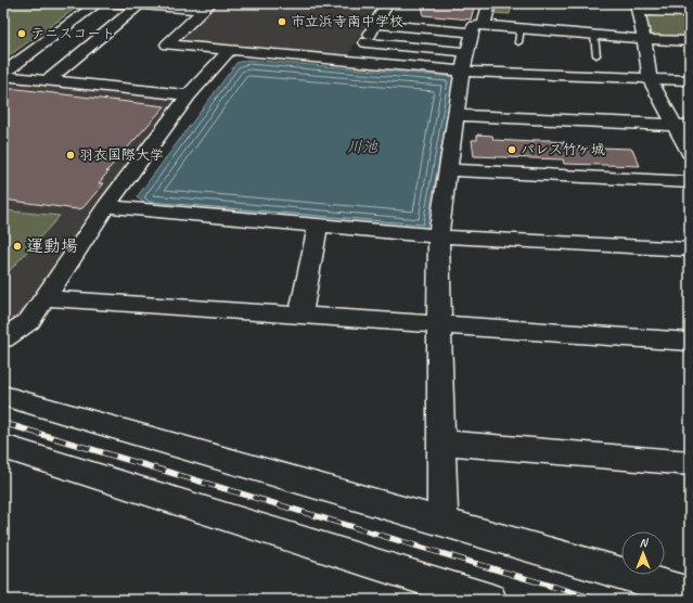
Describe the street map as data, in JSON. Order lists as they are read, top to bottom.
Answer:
{
  "water": ["川池"],
  "places": [
    "市立浜寺南中学校",
    "テニスコート",
    "パレス竹ヶ城",
    "羽衣国際大学",
    "運動場"
  ],
  "north": "top"
}
